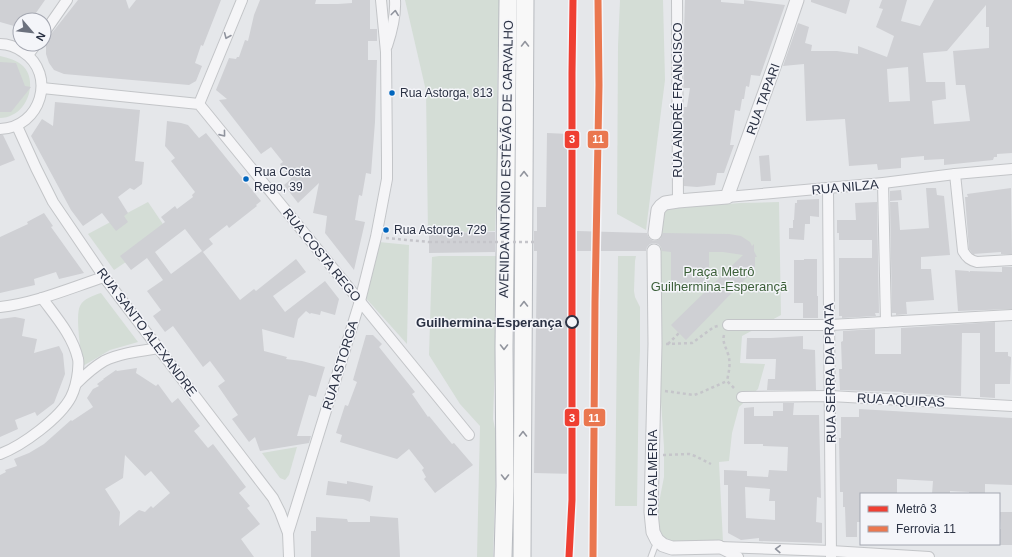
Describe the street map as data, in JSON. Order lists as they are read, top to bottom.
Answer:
{
  "streets": {
    "highway": ["AVENIDA ANTÔNIO ESTÊVÃO DE CARVALHO"],
    "street": [
      "RUA TAPARI",
      "RUA ANDRÉ FRANCISCO",
      "RUA NILZA",
      "RUA COSTA REGO",
      "RUA SANTO ALEXANDRE",
      "RUA ASTORGA",
      "RUA SERRA DA PRATA",
      "RUA AQUIRAS",
      "RUA ALMERIA"
    ]
  },
  "crossings": [
    ["RUA TAPARI", "RUA NILZA"],
    ["RUA ANDRÉ FRANCISCO", "RUA NILZA"],
    ["RUA NILZA", "RUA SERRA DA PRATA"],
    ["RUA COSTA REGO", "RUA ASTORGA"],
    ["RUA SANTO ALEXANDRE", "RUA ASTORGA"],
    ["RUA SERRA DA PRATA", "RUA AQUIRAS"]
  ],
  "one_way": ["RUA COSTA REGO"],
  "parks": ["Praça Metrô Guilhermina-Esperançã"],
  "places": [
    "Rua Astorga, 813",
    "Rua Costa Rego, 39",
    "Rua Astorga, 729",
    "Guilhermina-Esperança"
  ],
  "lines": ["metro line 3", "rail line 11"],
  "legend": ["Metrô 3", "Ferrovia 11"],
  "north": "bottom right"
}
